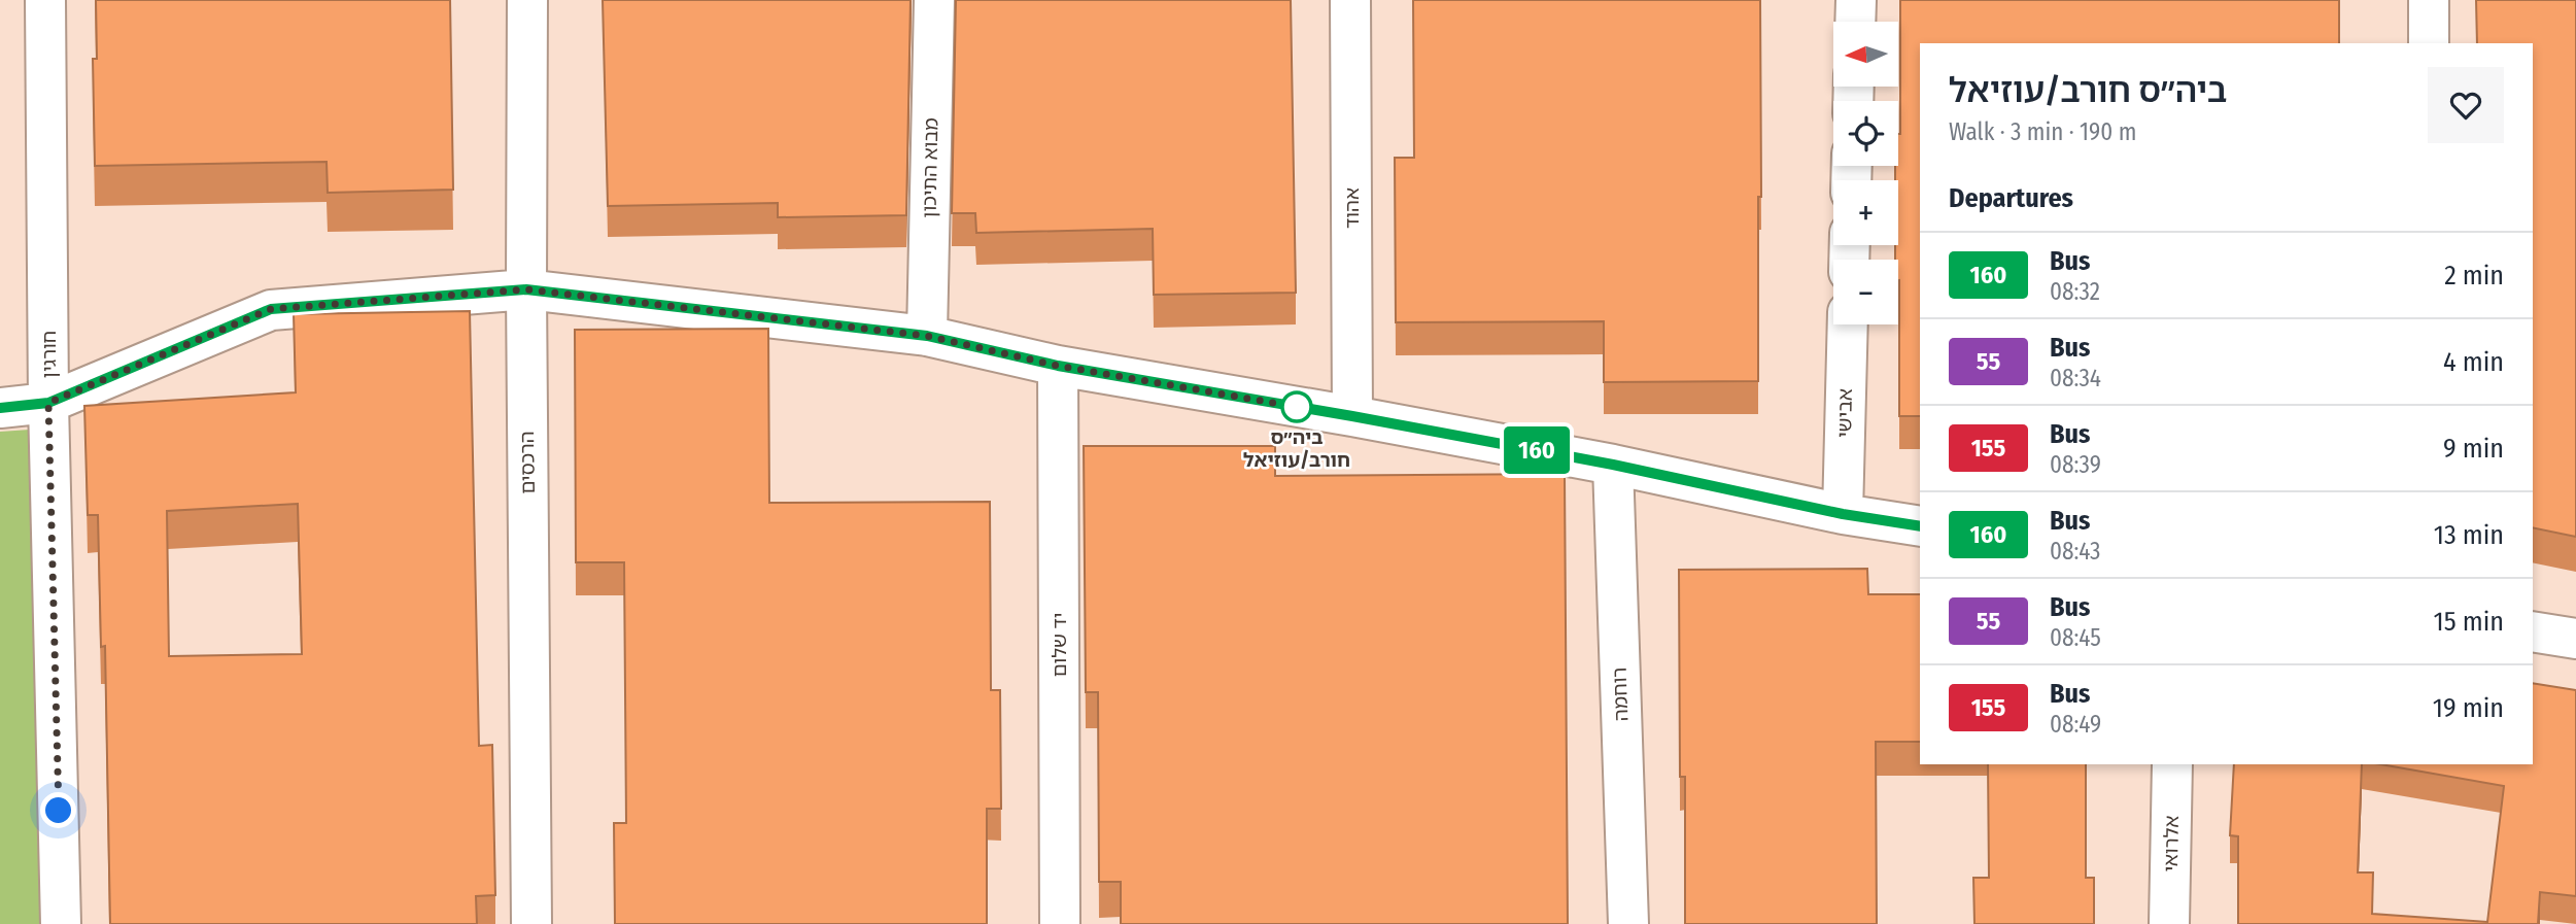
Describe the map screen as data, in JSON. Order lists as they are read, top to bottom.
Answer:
{
  "streets": {
    "street": [
      "מבוא התיכון",
      "אהוד",
      "חורגין",
      "אבישי",
      "הרכסים",
      "יד שלום",
      "רוחמה",
      "אלרואי"
    ]
  },
  "places": ["ביה״ס חורב/עוזיאל"],
  "lines": ["bus line 160"],
  "north": "left",
  "page": {
    "on_map": "160",
    "map_buttons": ["+", "−"],
    "heading": [
      ["ביה״ס חורב/עוזיאל", "Walk · 3 min · 190 m"],
      "Departures"
    ],
    "list": [
      {
        "mark": "160",
        "name": "Bus",
        "note": "08:32",
        "value": "2 min"
      },
      {
        "mark": "55",
        "name": "Bus",
        "note": "08:34",
        "value": "4 min"
      },
      {
        "mark": "155",
        "name": "Bus",
        "note": "08:39",
        "value": "9 min"
      },
      {
        "mark": "160",
        "name": "Bus",
        "note": "08:43",
        "value": "13 min"
      },
      {
        "mark": "55",
        "name": "Bus",
        "note": "08:45",
        "value": "15 min"
      },
      {
        "mark": "155",
        "name": "Bus",
        "note": "08:49",
        "value": "19 min"
      }
    ]
  }
}
